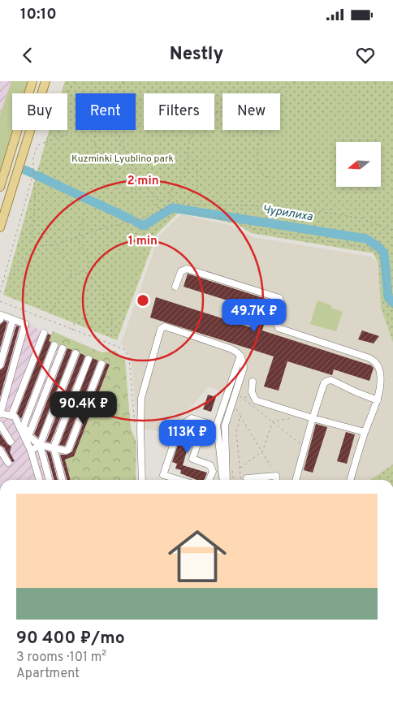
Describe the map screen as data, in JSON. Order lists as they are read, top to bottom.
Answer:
{
  "water": ["Чурилиха"],
  "parks": ["Kuzminki Lyublino park"],
  "north": "left",
  "page": {
    "status": "10:10",
    "header": "Nestly",
    "chip": [
      "Buy",
      "Rent",
      "Filters",
      "New"
    ],
    "price": ["49.7K ₽", "90.4K ₽", "113K ₽"],
    "list": [
      {
        "name": "90 400 ₽/mo",
        "note": "3 rooms · 101 m² · Apartment"
      }
    ]
  },
  "rings": ["2 min", "1 min"]
}
